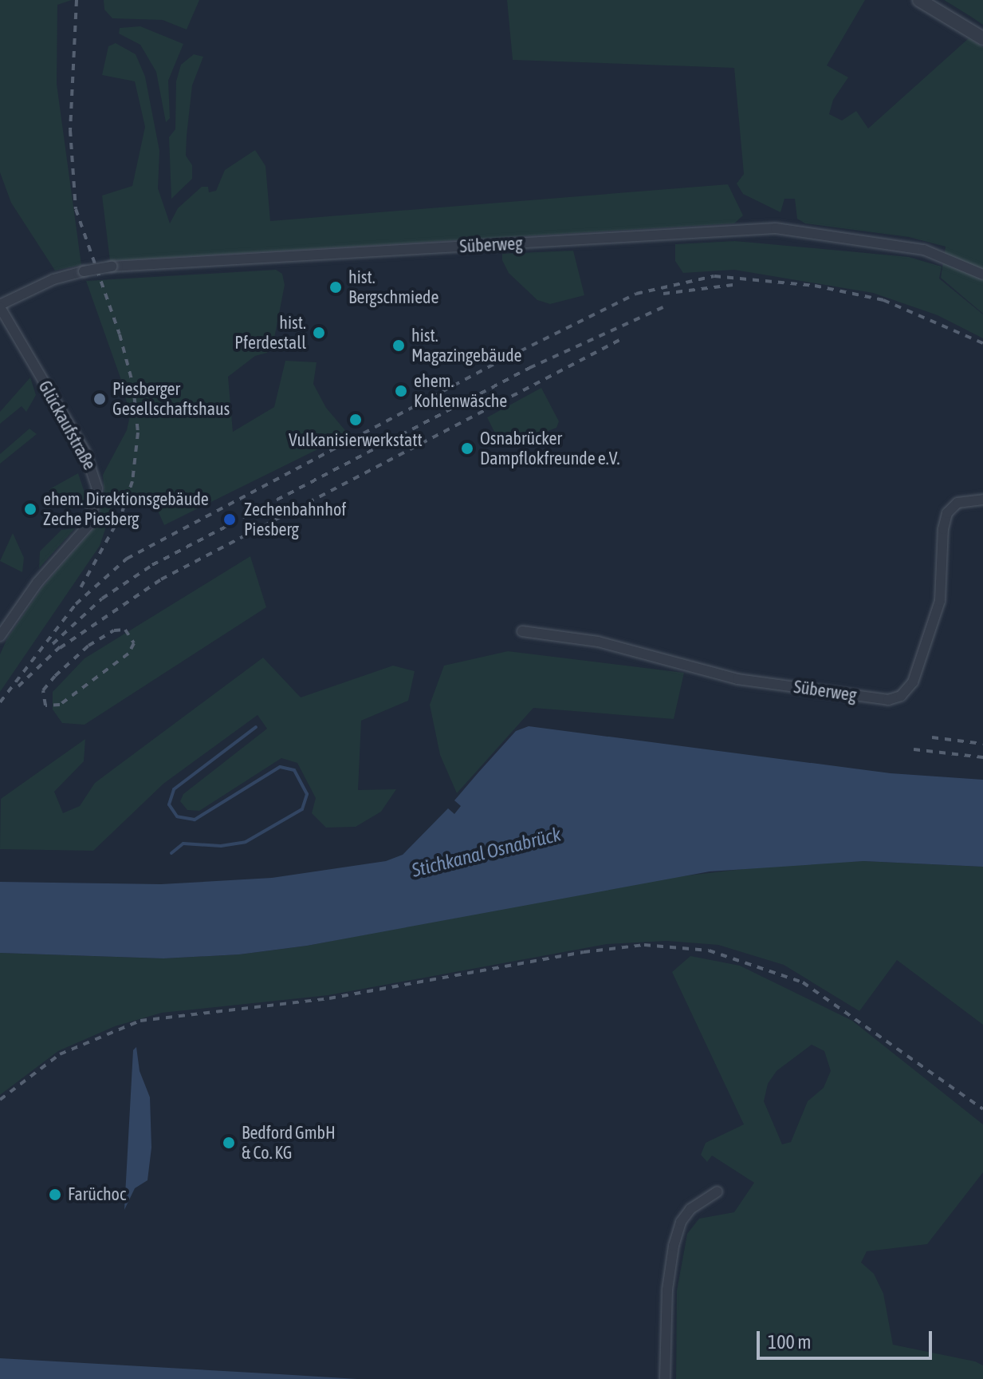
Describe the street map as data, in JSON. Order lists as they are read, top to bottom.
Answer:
{
  "streets": {
    "street": ["Süberweg", "Glückaufstraße"]
  },
  "crossings": [
    ["Süberweg", "Glückaufstraße"]
  ],
  "water": ["Stichkanal Osnabrück"],
  "places": [
    "hist. Bergschmiede",
    "hist. Pferdestall",
    "hist. Magazingebäude",
    "ehem. Kohlenwäsche",
    "Piesberger Gesellschaftshaus",
    "Vulkanisierwerkstatt",
    "Osnabrücker Dampflokfreunde e.V.",
    "ehem. Direktionsgebäude Zeche Piesberg",
    "Zechenbahnhof Piesberg",
    "Bedford GmbH & Co. KG",
    "Farüchoc"
  ],
  "scale_bar": "100 m"
}
